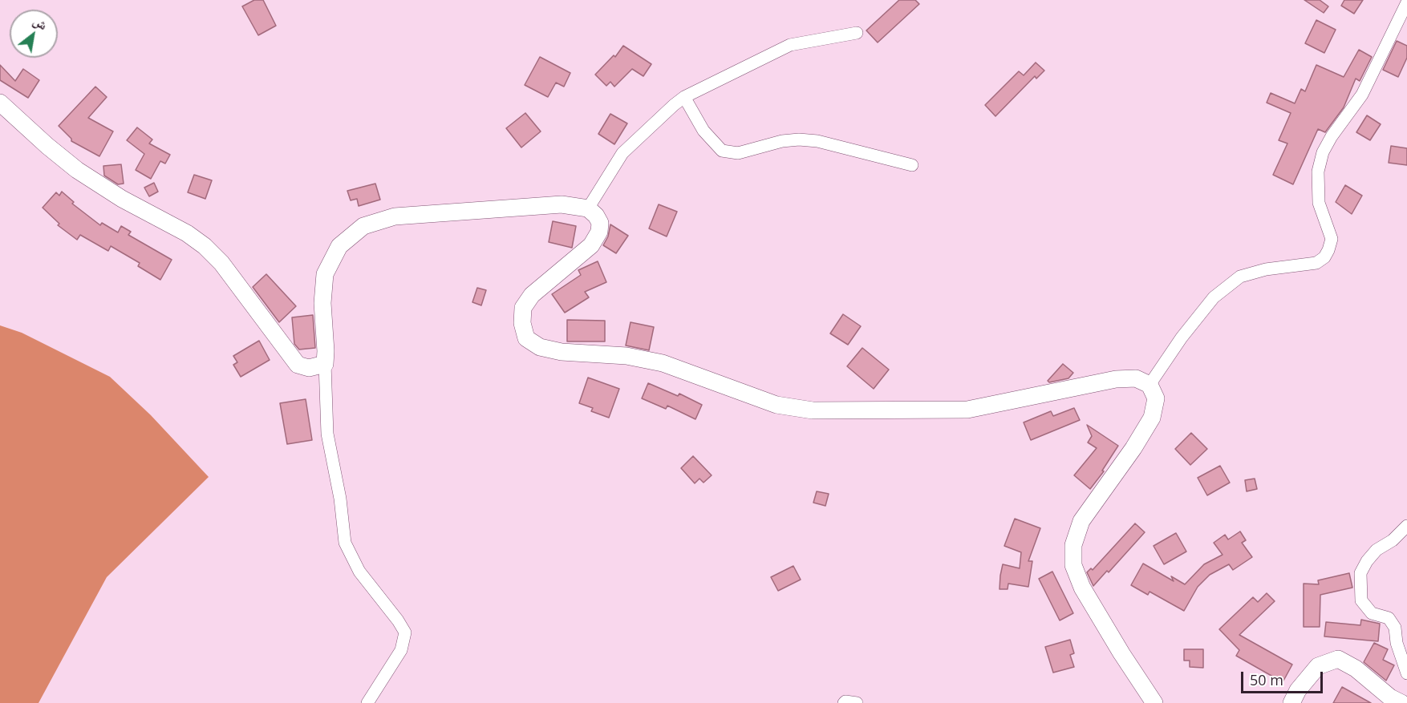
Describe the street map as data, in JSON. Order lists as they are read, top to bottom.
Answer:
{
  "scale_bar": "50 m",
  "north": "top right"
}
